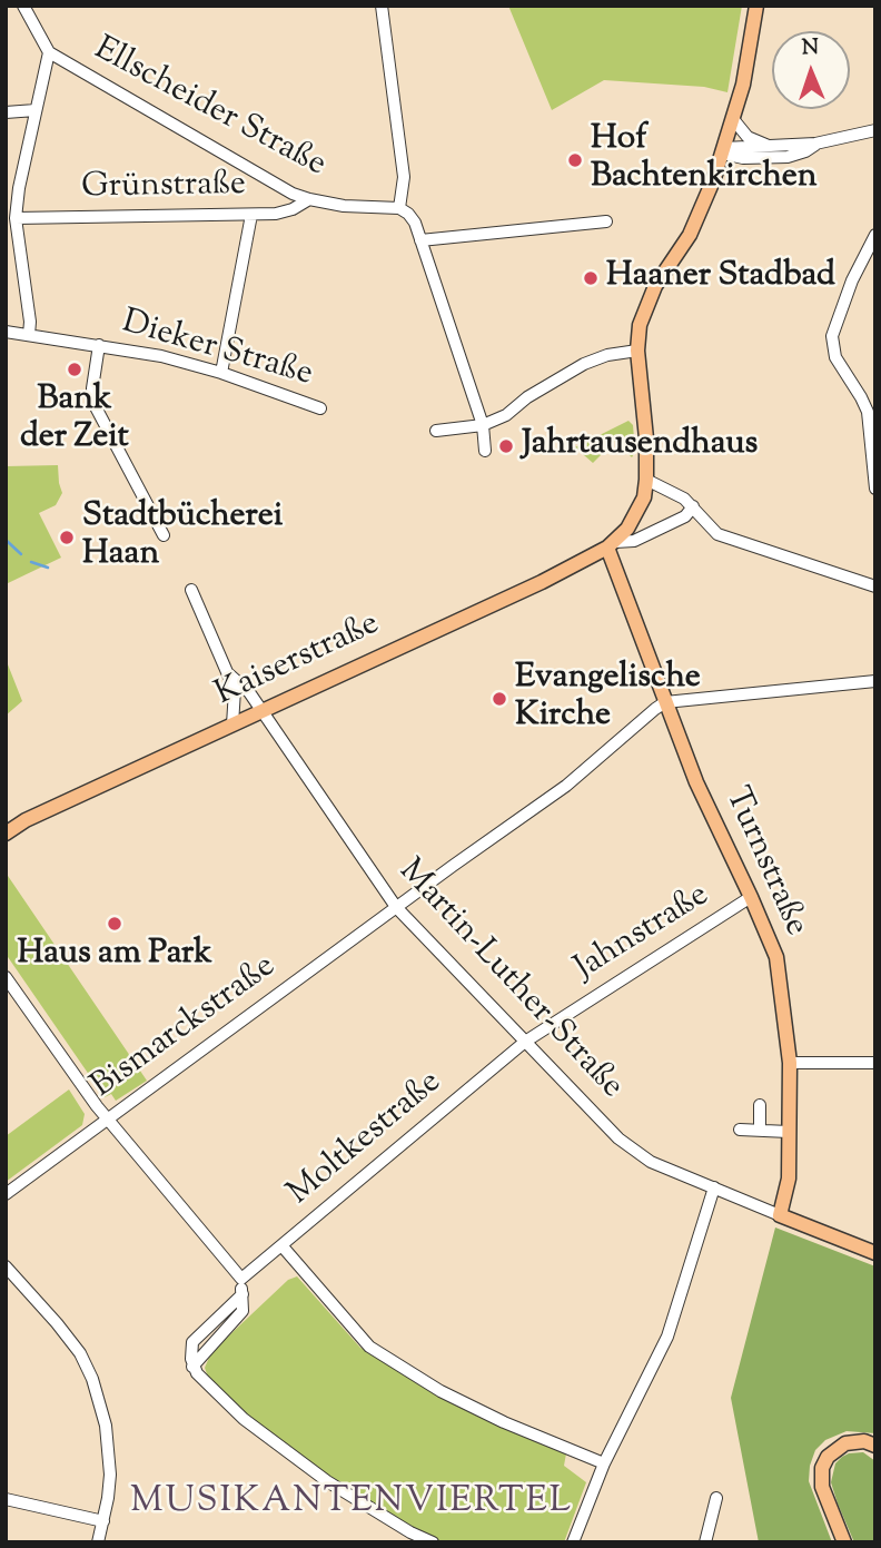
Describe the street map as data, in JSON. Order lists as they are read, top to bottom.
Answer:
{
  "streets": {
    "main road": ["Kaiserstraße", "Turnstraße"],
    "street": [
      "Ellscheider Straße",
      "Grünstraße",
      "Dieker Straße",
      "Jahnstraße",
      "Martin-Luther-Straße",
      "Bismarckstraße",
      "Moltkestraße"
    ]
  },
  "crossings": [
    ["Ellscheider Straße", "Grünstraße"],
    ["Kaiserstraße", "Turnstraße"],
    ["Kaiserstraße", "Martin-Luther-Straße"],
    ["Turnstraße", "Jahnstraße"],
    ["Turnstraße", "Martin-Luther-Straße"],
    ["Turnstraße", "Bismarckstraße"],
    ["Jahnstraße", "Martin-Luther-Straße"],
    ["Jahnstraße", "Moltkestraße"],
    ["Martin-Luther-Straße", "Bismarckstraße"],
    ["Martin-Luther-Straße", "Moltkestraße"]
  ],
  "districts": ["MUSIKANTENVIERTEL"],
  "places": [
    "Hof Bachtenkirchen",
    "Haaner Stadbad",
    "Bank der Zeit",
    "Jahrtausendhaus",
    "Stadtbücherei Haan",
    "Evangelische Kirche",
    "Haus am Park"
  ],
  "north": "top"
}
